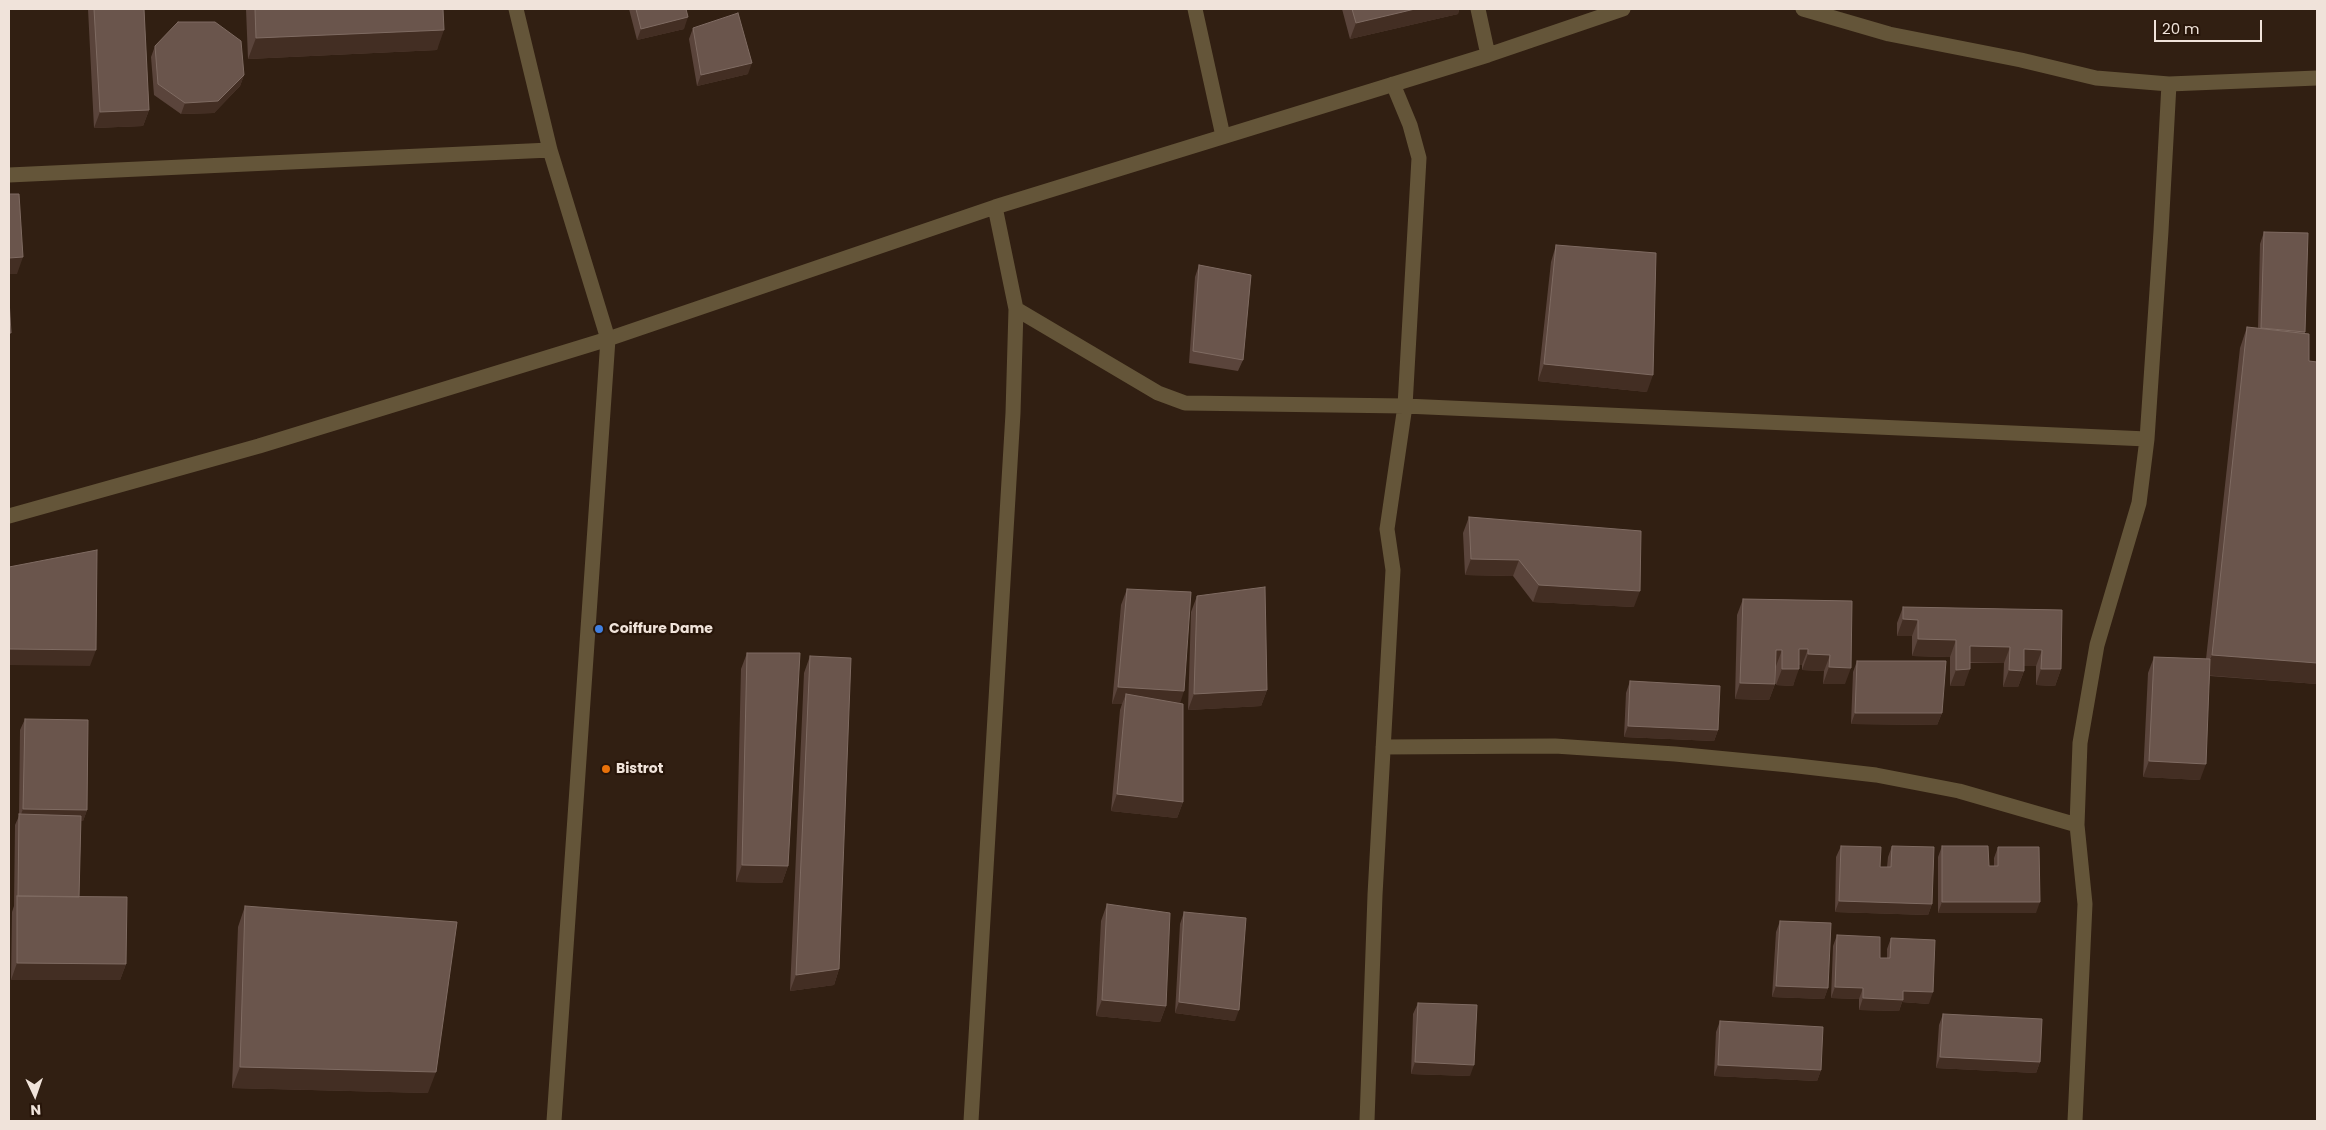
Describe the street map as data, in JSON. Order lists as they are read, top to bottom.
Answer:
{
  "places": ["Coiffure Dame", "Bistrot"],
  "scale_bar": "20 m",
  "north": "bottom"
}
